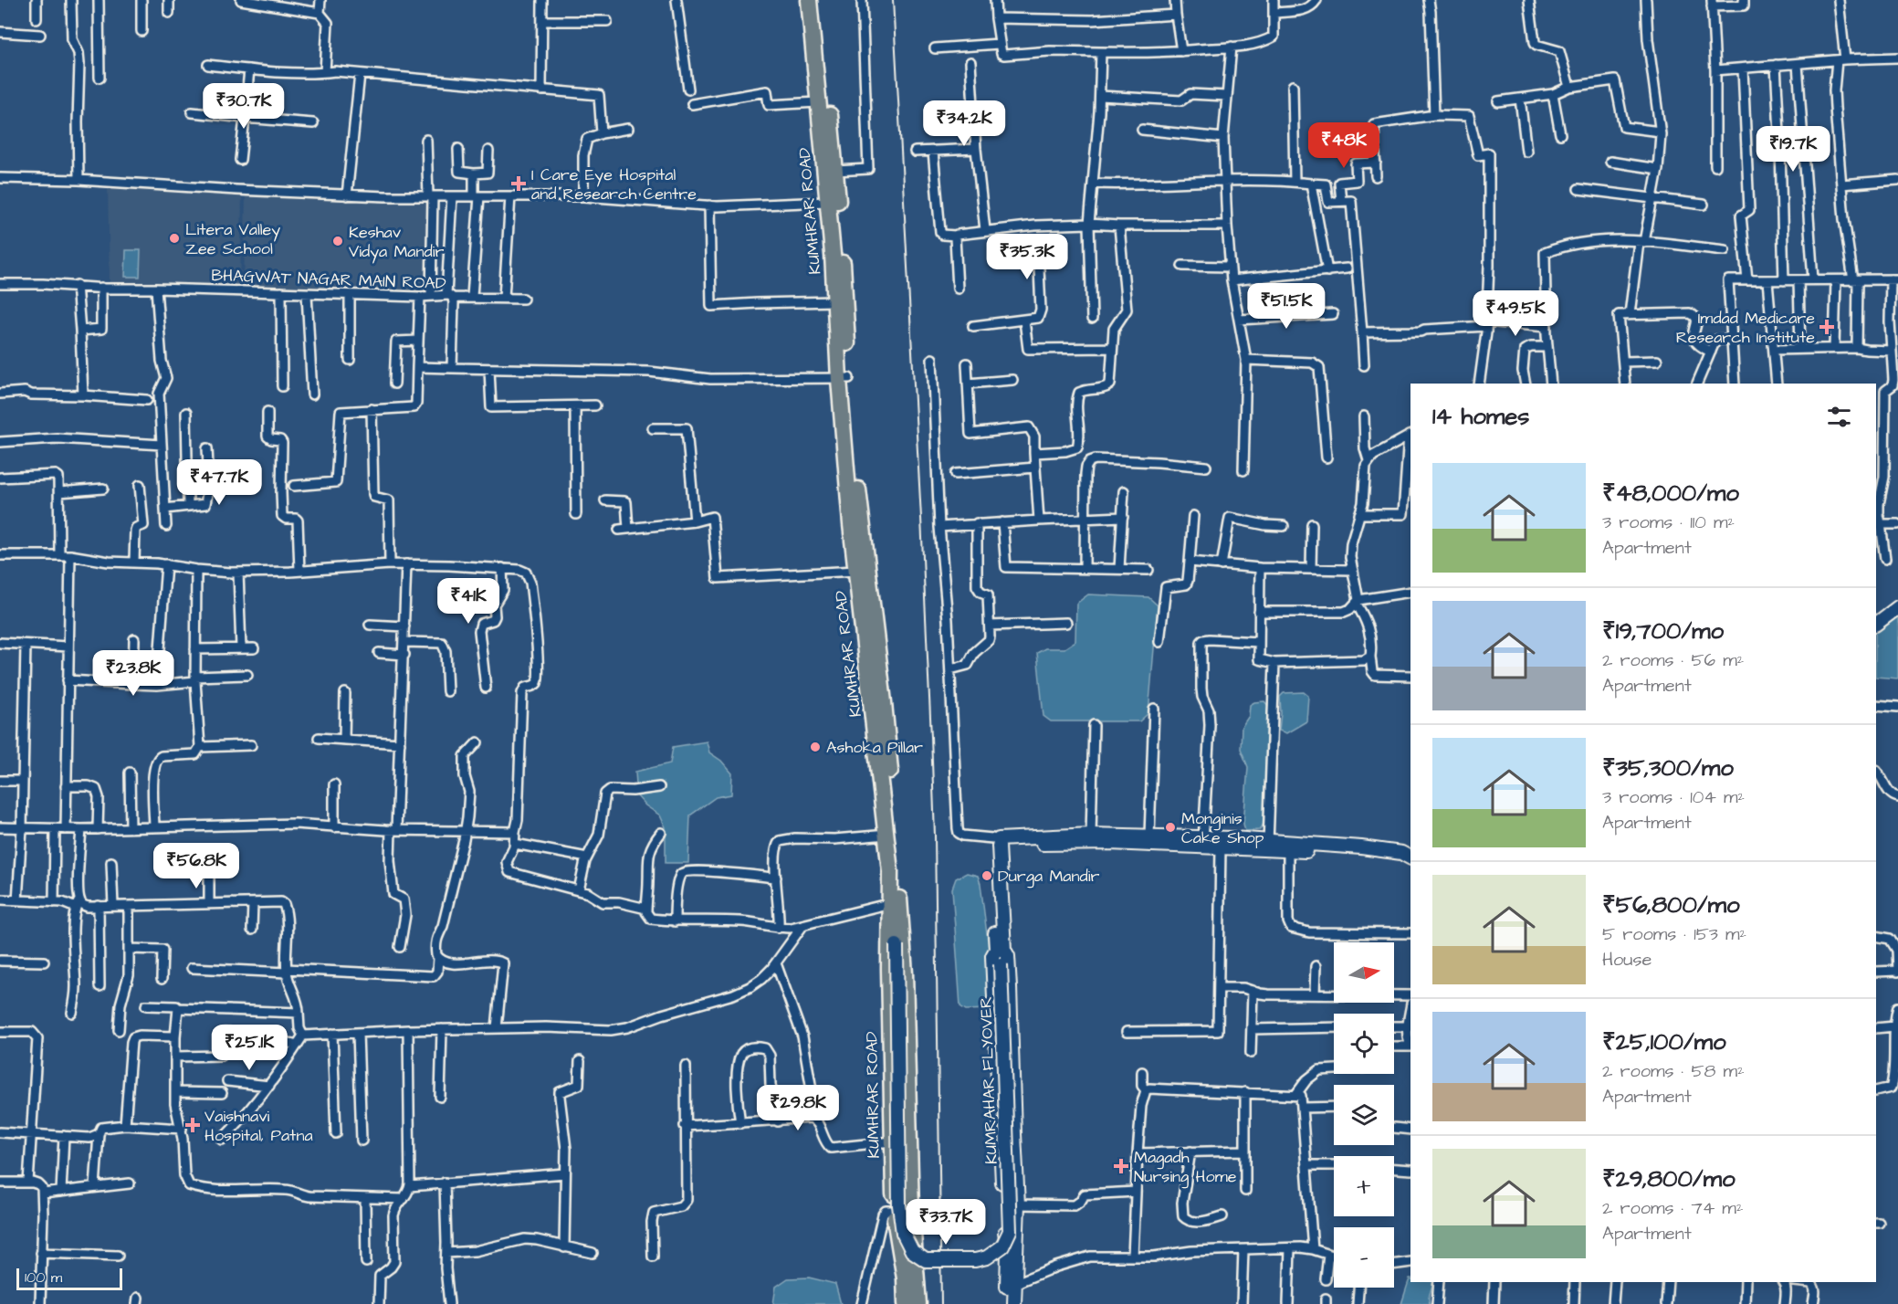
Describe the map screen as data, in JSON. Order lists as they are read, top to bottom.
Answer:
{
  "streets": {
    "highway": ["KUMHRAR ROAD"],
    "main road": ["KUMRAHAR FLYOVER"],
    "street": ["BHAGWAT NAGAR MAIN ROAD"]
  },
  "crossings": [
    ["KUMHRAR ROAD", "KUMRAHAR FLYOVER"]
  ],
  "places": {
    "health": [
      "I Care Eye Hospital and Research Centre",
      "Imdad Medicare Research Institute",
      "Vaishnavi Hospital, Patna",
      "Magadh Nursing Home"
    ],
    "other": [
      "Litera Valley Zee School",
      "Keshav Vidya Mandir",
      "Ashoka Pillar",
      "Monginis Cake Shop",
      "Durga Mandir"
    ]
  },
  "scale_bar": "100 m",
  "north": "right",
  "page": {
    "price": [
      "₹30.7K",
      "₹34.2K",
      "₹48K",
      "₹19.7K",
      "₹35.3K",
      "₹51.5K",
      "₹49.5K",
      "₹47.7K",
      "₹41K",
      "₹23.8K",
      "₹56.8K",
      "₹25.1K",
      "₹29.8K",
      "₹33.7K"
    ],
    "heading": "14 homes",
    "list": [
      {
        "name": "₹48,000/mo",
        "note": "3 rooms · 110 m² · Apartment"
      },
      {
        "name": "₹19,700/mo",
        "note": "2 rooms · 56 m² · Apartment"
      },
      {
        "name": "₹35,300/mo",
        "note": "3 rooms · 104 m² · Apartment"
      },
      {
        "name": "₹56,800/mo",
        "note": "5 rooms · 153 m² · House"
      },
      {
        "name": "₹25,100/mo",
        "note": "2 rooms · 58 m² · Apartment"
      },
      {
        "name": "₹29,800/mo",
        "note": "2 rooms · 74 m² · Apartment"
      }
    ],
    "map_buttons": ["+", "−"],
    "scale": "100 m"
  }
}
